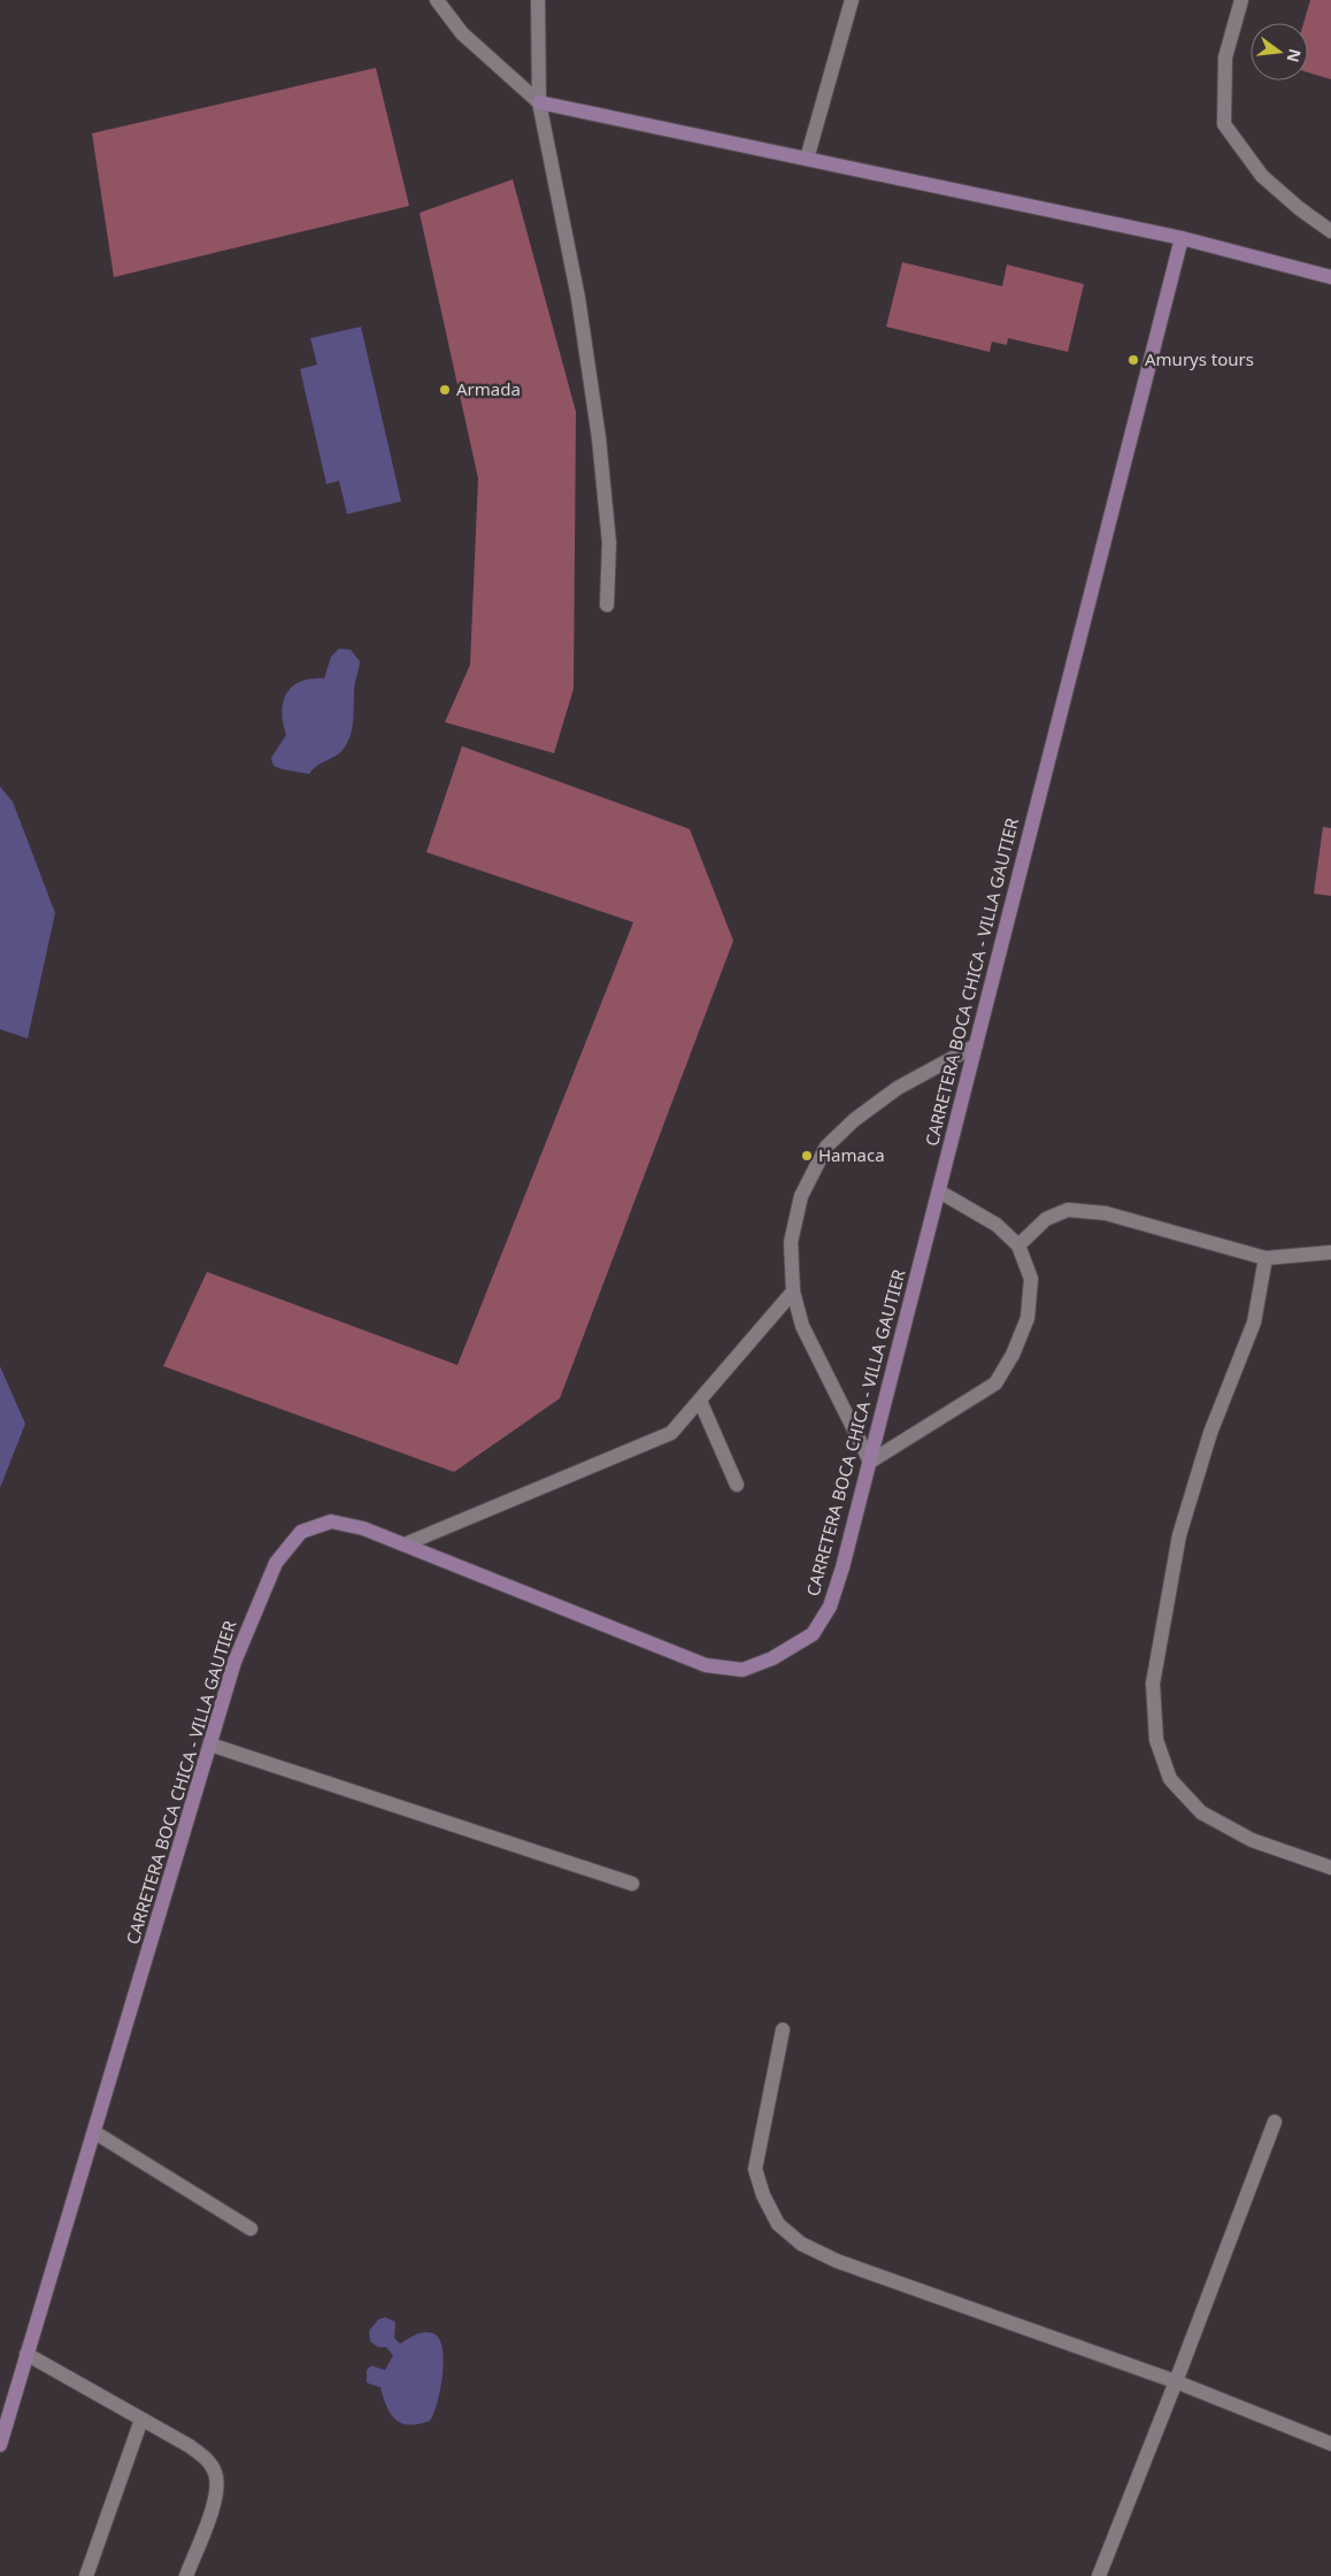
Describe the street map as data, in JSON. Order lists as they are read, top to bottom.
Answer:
{
  "streets": {
    "main road": ["CARRETERA BOCA CHICA - VILLA GAUTIER"]
  },
  "places": ["Amurys tours", "Armada", "Hamaca"],
  "north": "right"
}
